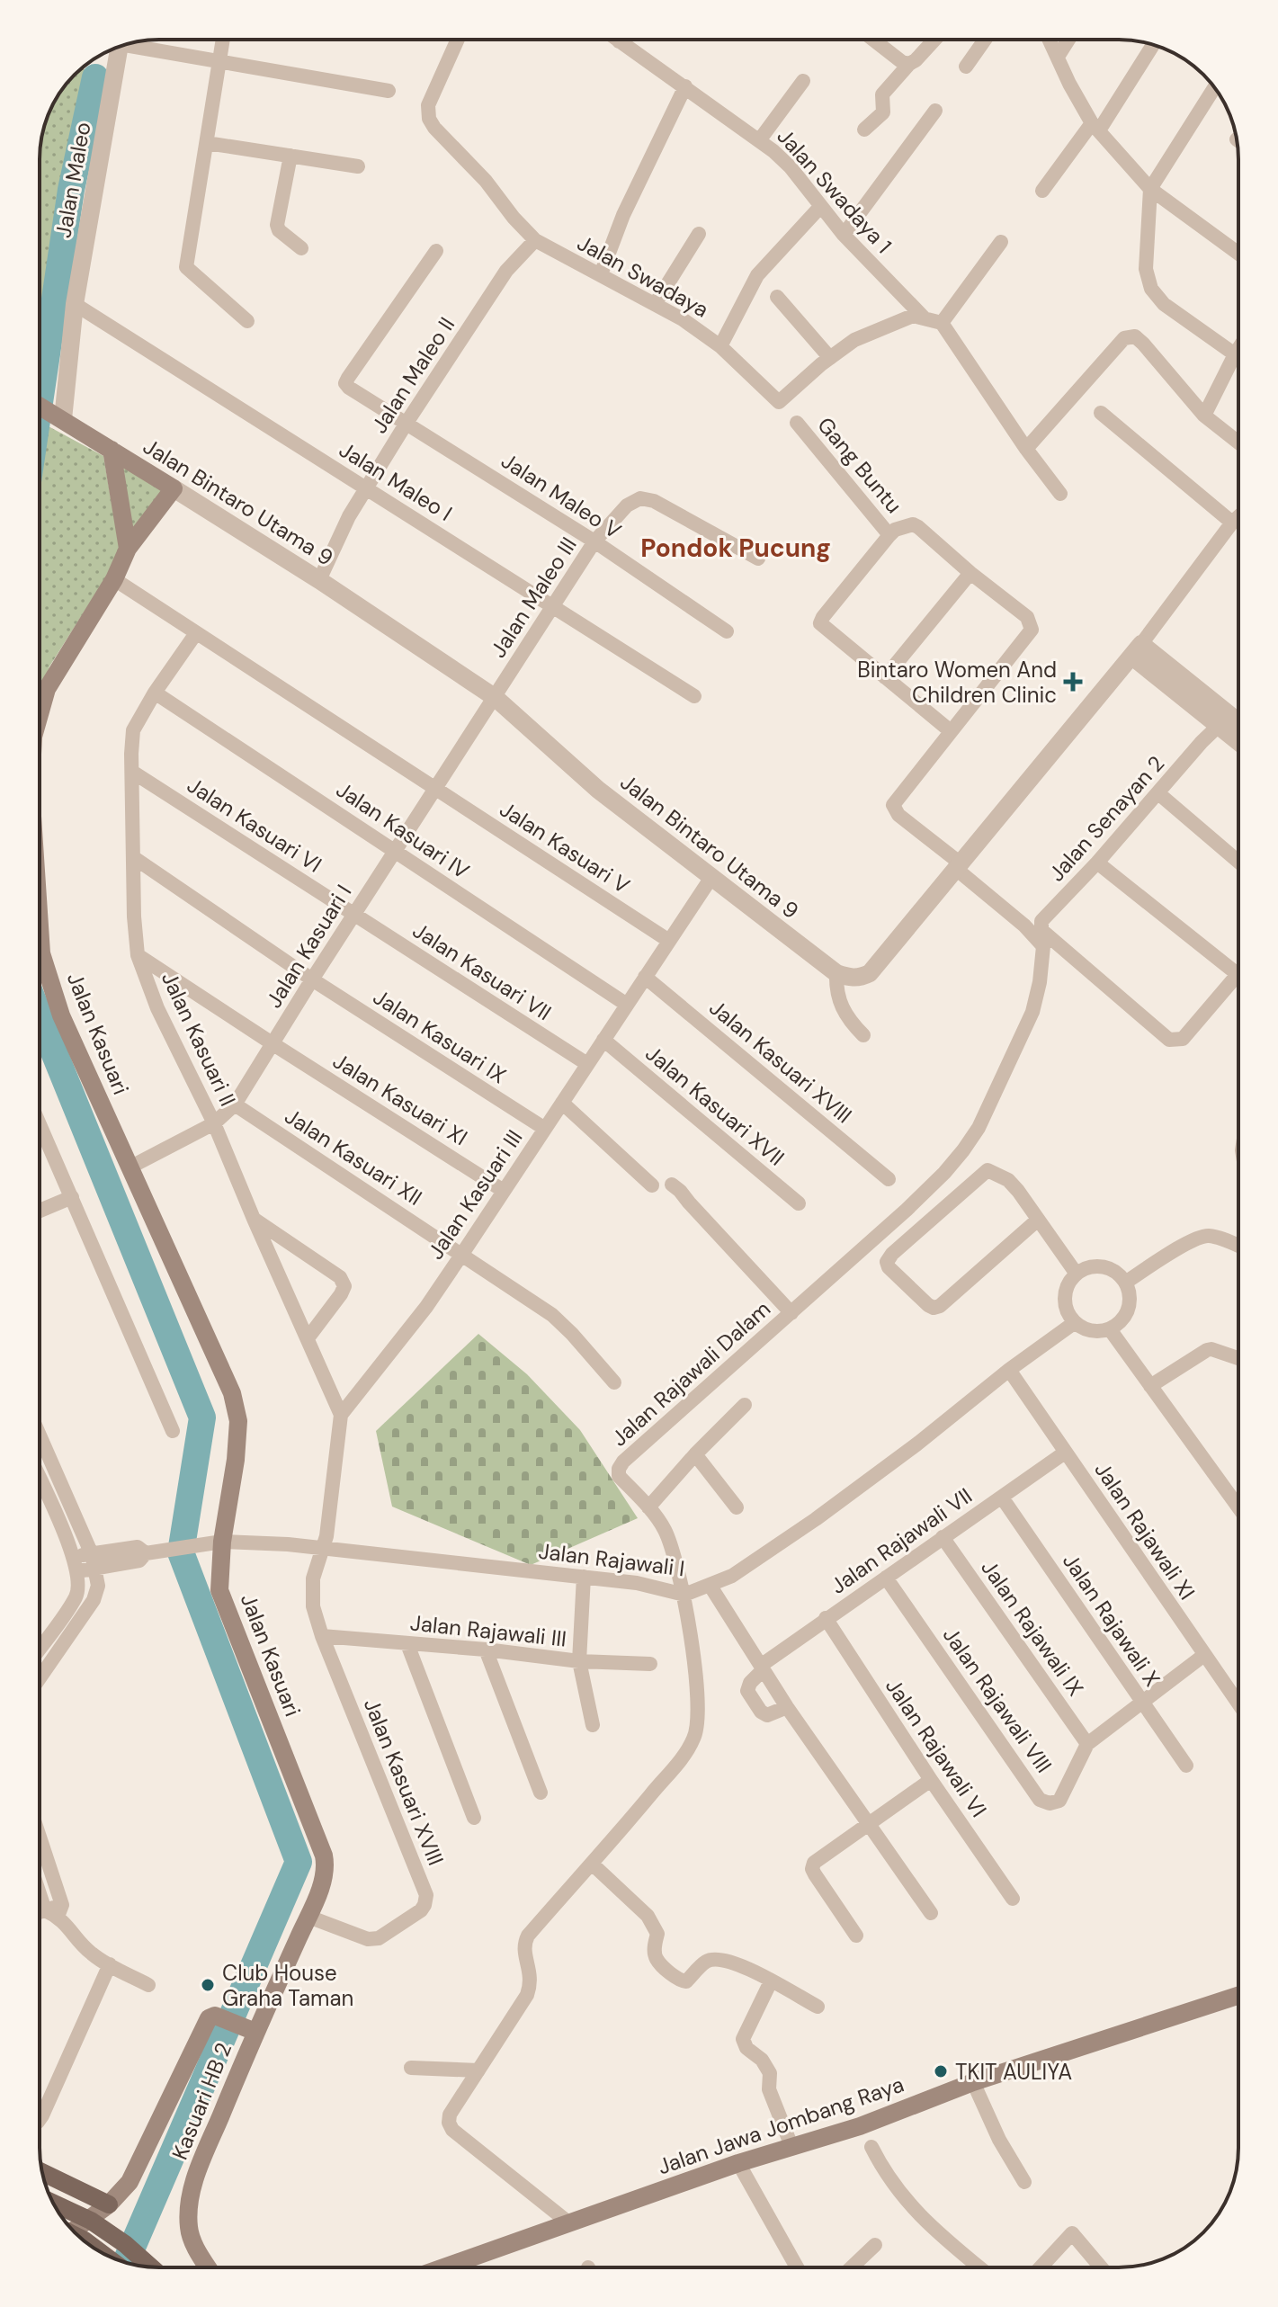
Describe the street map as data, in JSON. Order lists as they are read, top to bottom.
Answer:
{
  "streets": {
    "main road": [
      "Jalan Bintaro Utama 9",
      "Jalan Kasuari",
      "Kasuari HB 2",
      "Jalan Jawa Jombang Raya"
    ],
    "street": [
      "Jalan Maleo",
      "Jalan Swadaya 1",
      "Jalan Swadaya",
      "Jalan Maleo II",
      "Gang Buntu",
      "Jalan Maleo I",
      "Jalan Maleo V",
      "Jalan Maleo III",
      "Jalan Senayan 2",
      "Jalan Kasuari VI",
      "Jalan Kasuari IV",
      "Jalan Kasuari V",
      "Jalan Kasuari I",
      "Jalan Kasuari VII",
      "Jalan Kasuari IX",
      "Jalan Kasuari II",
      "Jalan Kasuari XVIII",
      "Jalan Kasuari XI",
      "Jalan Kasuari XVII",
      "Jalan Kasuari XII",
      "Jalan Kasuari III",
      "Jalan Rajawali Dalam",
      "Jalan Rajawali XI",
      "Jalan Rajawali VII",
      "Jalan Rajawali I",
      "Jalan Rajawali X",
      "Jalan Rajawali IX",
      "Jalan Rajawali III",
      "Jalan Rajawali VIII",
      "Jalan Rajawali VI"
    ]
  },
  "crossings": [
    ["Jalan Maleo", "Jalan Maleo I"],
    ["Jalan Maleo", "Jalan Bintaro Utama 9"],
    ["Jalan Swadaya 1", "Jalan Swadaya"],
    ["Jalan Swadaya", "Jalan Maleo II"],
    ["Jalan Maleo II", "Jalan Maleo I"],
    ["Jalan Maleo II", "Jalan Maleo V"],
    ["Jalan Maleo II", "Jalan Bintaro Utama 9"],
    ["Jalan Maleo I", "Jalan Maleo III"],
    ["Jalan Maleo V", "Jalan Maleo III"],
    ["Jalan Bintaro Utama 9", "Jalan Maleo III"],
    ["Jalan Bintaro Utama 9", "Jalan Kasuari I"],
    ["Jalan Bintaro Utama 9", "Jalan Kasuari III"],
    ["Jalan Maleo III", "Jalan Kasuari I"],
    ["Jalan Kasuari VI", "Jalan Kasuari I"],
    ["Jalan Kasuari VI", "Jalan Kasuari VII"],
    ["Jalan Kasuari VI", "Jalan Kasuari II"],
    ["Jalan Kasuari IV", "Jalan Kasuari I"],
    ["Jalan Kasuari IV", "Jalan Kasuari II"],
    ["Jalan Kasuari IV", "Jalan Kasuari III"],
    ["Jalan Kasuari V", "Jalan Kasuari I"],
    ["Jalan Kasuari V", "Jalan Kasuari III"],
    ["Jalan Kasuari I", "Jalan Kasuari VII"],
    ["Jalan Kasuari I", "Jalan Kasuari IX"],
    ["Jalan Kasuari I", "Jalan Kasuari II"],
    ["Jalan Kasuari I", "Jalan Kasuari XI"],
    ["Jalan Kasuari I", "Jalan Kasuari XII"],
    ["Jalan Kasuari VII", "Jalan Kasuari III"],
    ["Jalan Kasuari", "Jalan Kasuari XVIII"],
    ["Jalan Kasuari", "Jalan Rajawali I"],
    ["Jalan Kasuari", "Kasuari HB 2"],
    ["Jalan Kasuari IX", "Jalan Kasuari II"],
    ["Jalan Kasuari IX", "Jalan Kasuari III"],
    ["Jalan Kasuari II", "Jalan Kasuari XI"],
    ["Jalan Kasuari II", "Jalan Kasuari III"],
    ["Jalan Kasuari XVIII", "Jalan Kasuari III"],
    ["Jalan Kasuari XVIII", "Jalan Rajawali I"],
    ["Jalan Kasuari XVIII", "Jalan Rajawali III"],
    ["Jalan Kasuari XI", "Jalan Kasuari III"],
    ["Jalan Kasuari XVII", "Jalan Kasuari III"],
    ["Jalan Kasuari XII", "Jalan Kasuari III"],
    ["Jalan Rajawali Dalam", "Jalan Rajawali I"],
    ["Jalan Rajawali Dalam", "Jalan Jawa Jombang Raya"],
    ["Jalan Rajawali XI", "Jalan Rajawali VII"],
    ["Jalan Rajawali XI", "Jalan Rajawali I"],
    ["Jalan Rajawali XI", "Jalan Rajawali VIII"],
    ["Jalan Rajawali VII", "Jalan Rajawali X"],
    ["Jalan Rajawali VII", "Jalan Rajawali IX"],
    ["Jalan Rajawali VII", "Jalan Rajawali VIII"],
    ["Jalan Rajawali VII", "Jalan Rajawali VI"],
    ["Jalan Rajawali X", "Jalan Rajawali VIII"],
    ["Jalan Rajawali IX", "Jalan Rajawali VIII"]
  ],
  "districts": ["Pondok Pucung"],
  "places": {
    "health": ["Bintaro Women And Children Clinic"],
    "other": ["Club House Graha Taman", "TKIT AULIYA"]
  }
}
